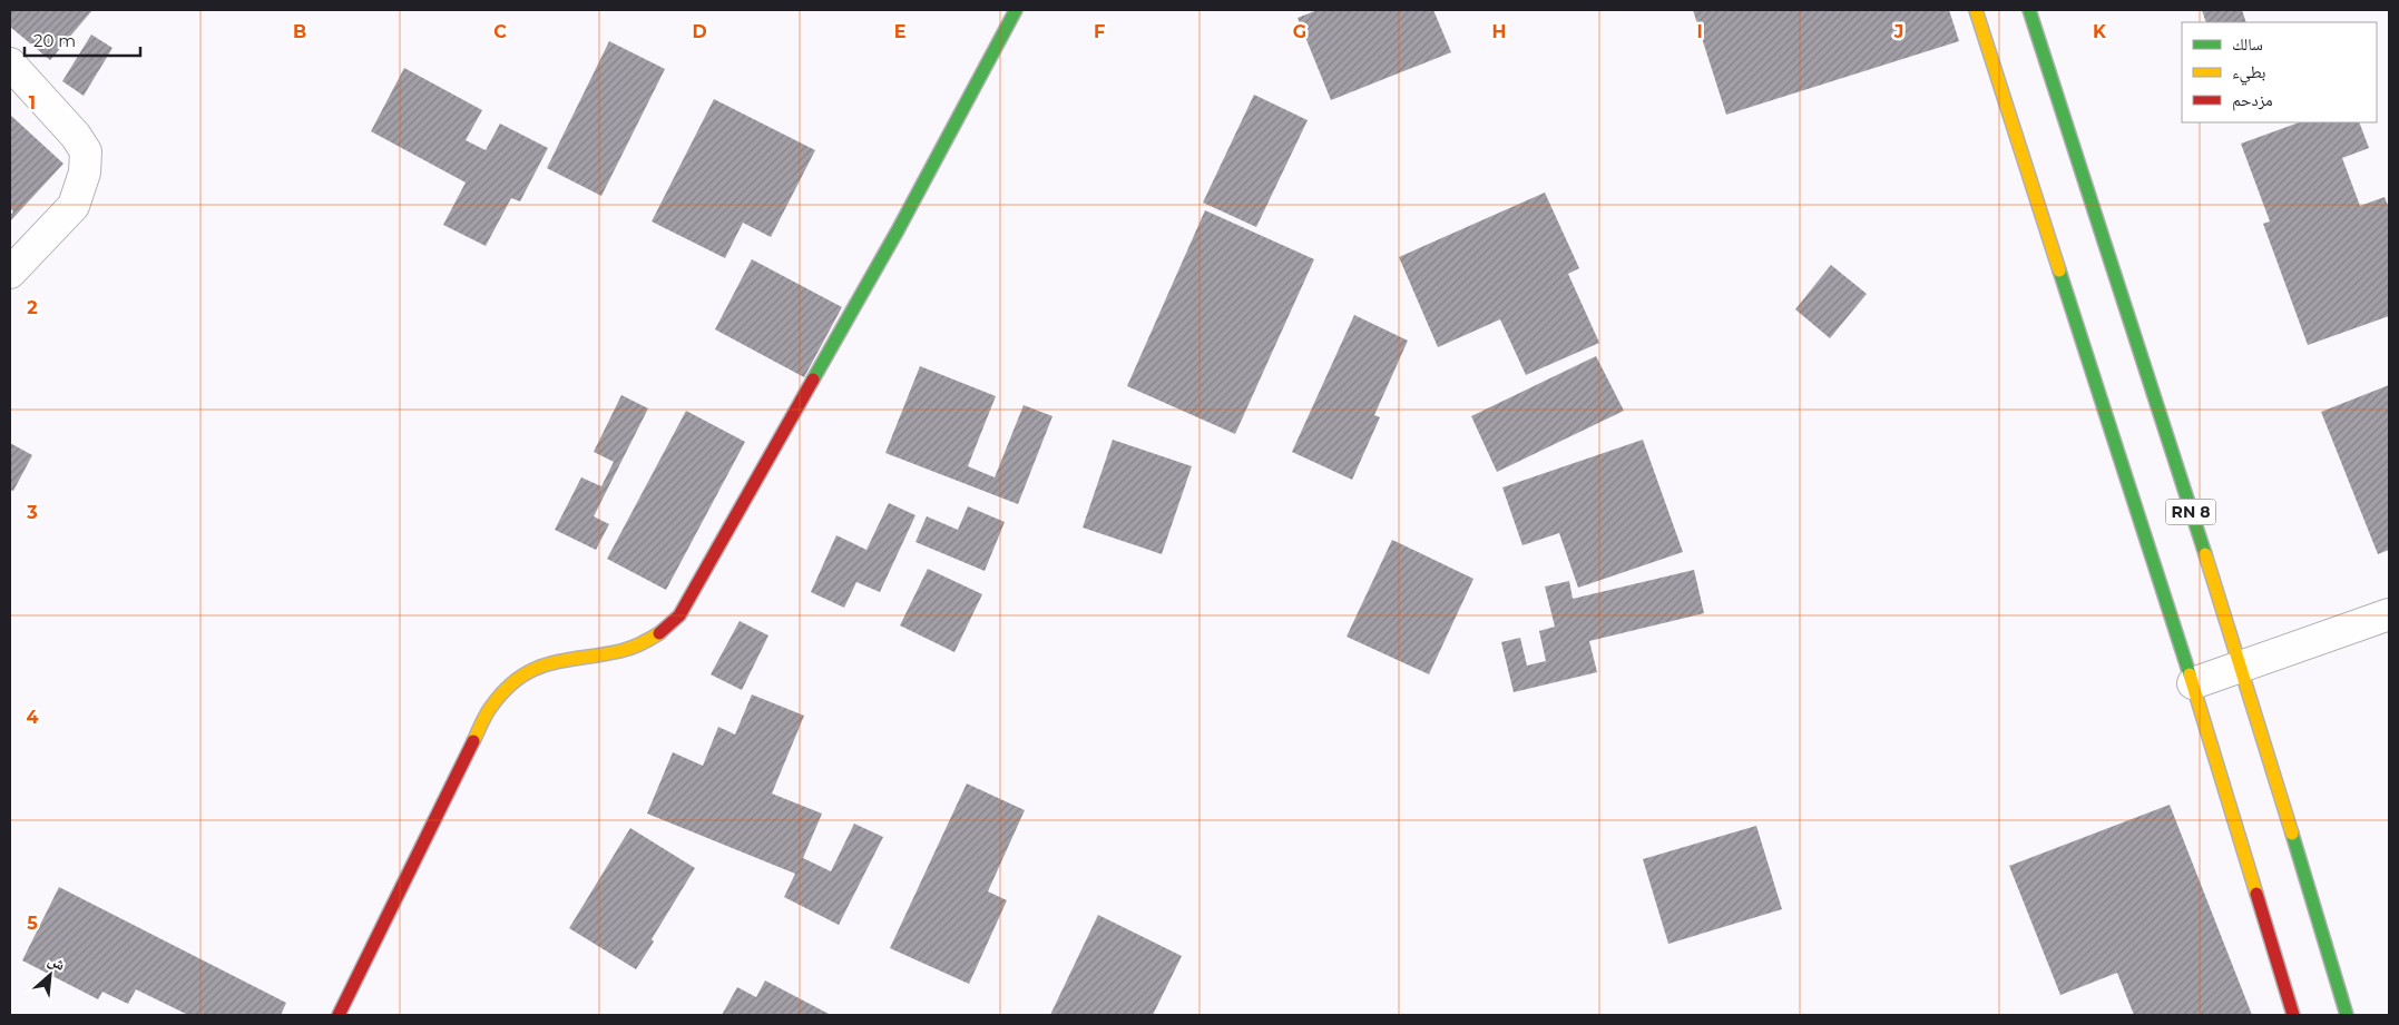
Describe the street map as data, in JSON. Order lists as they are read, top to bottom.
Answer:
{
  "streets": {
    "main road": ["RN 8"]
  },
  "legend": ["سالك", "بطيء", "مزدحم"],
  "scale_bar": "20 m",
  "north": "top right",
  "grid": {
    "columns": [
      "B",
      "C",
      "D",
      "E",
      "F",
      "G",
      "H",
      "I",
      "J",
      "K"
    ],
    "rows": [
      "1",
      "2",
      "3",
      "4",
      "5"
    ]
  }
}
